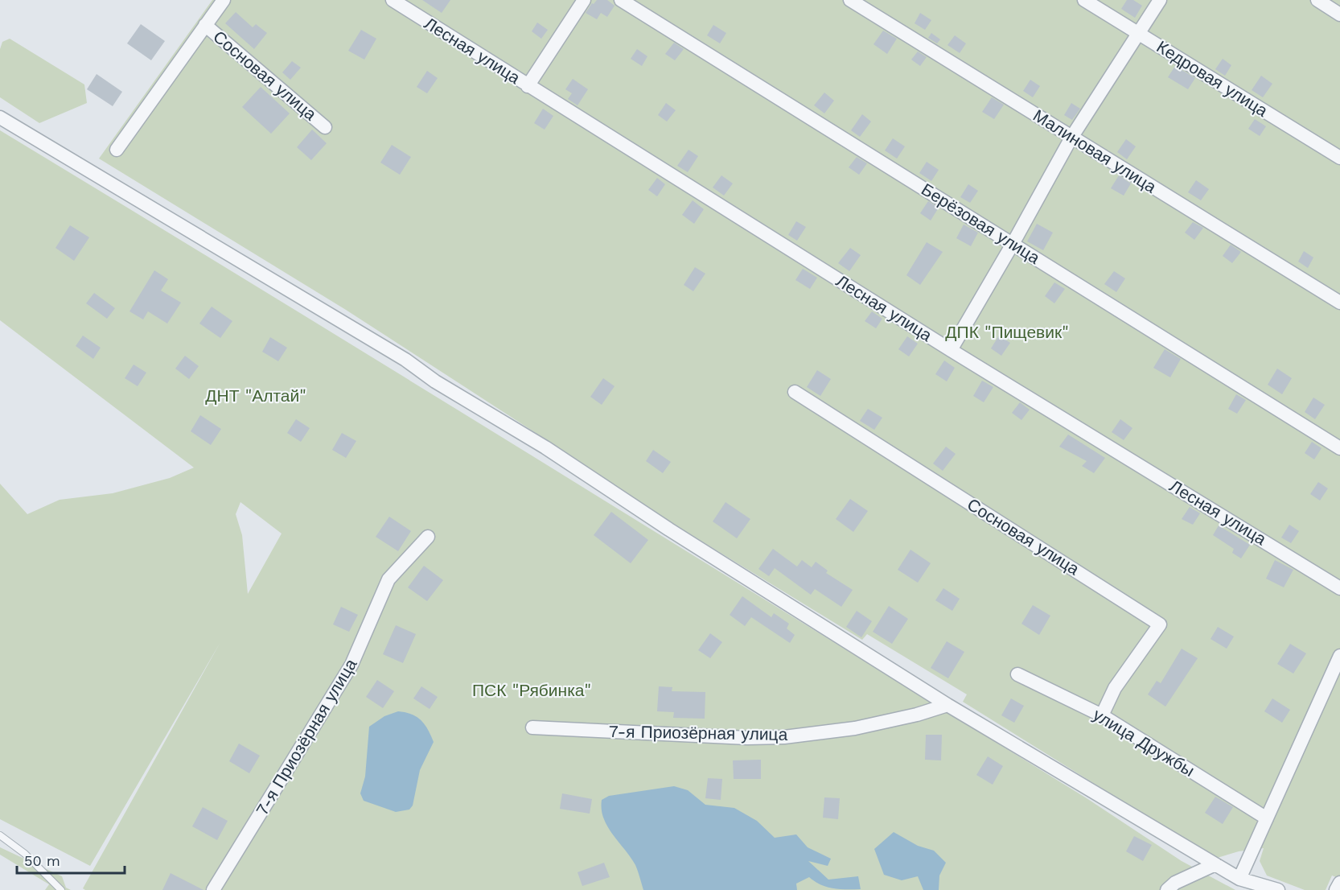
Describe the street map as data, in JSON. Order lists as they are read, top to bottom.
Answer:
{
  "streets": {
    "street": [
      "Лесная улица",
      "Сосновая улица",
      "Кедровая улица",
      "Малиновая улица",
      "Берёзовая улица",
      "7-я Приозёрная улица",
      "улица Дружбы"
    ]
  },
  "crossings": [
    ["Сосновая улица", "улица Дружбы"]
  ],
  "parks": ["ДПК \"Пищевик\"", "ДНТ \"Алтай\"", "ПСК \"Рябинка\""],
  "scale_bar": "50 m"
}
